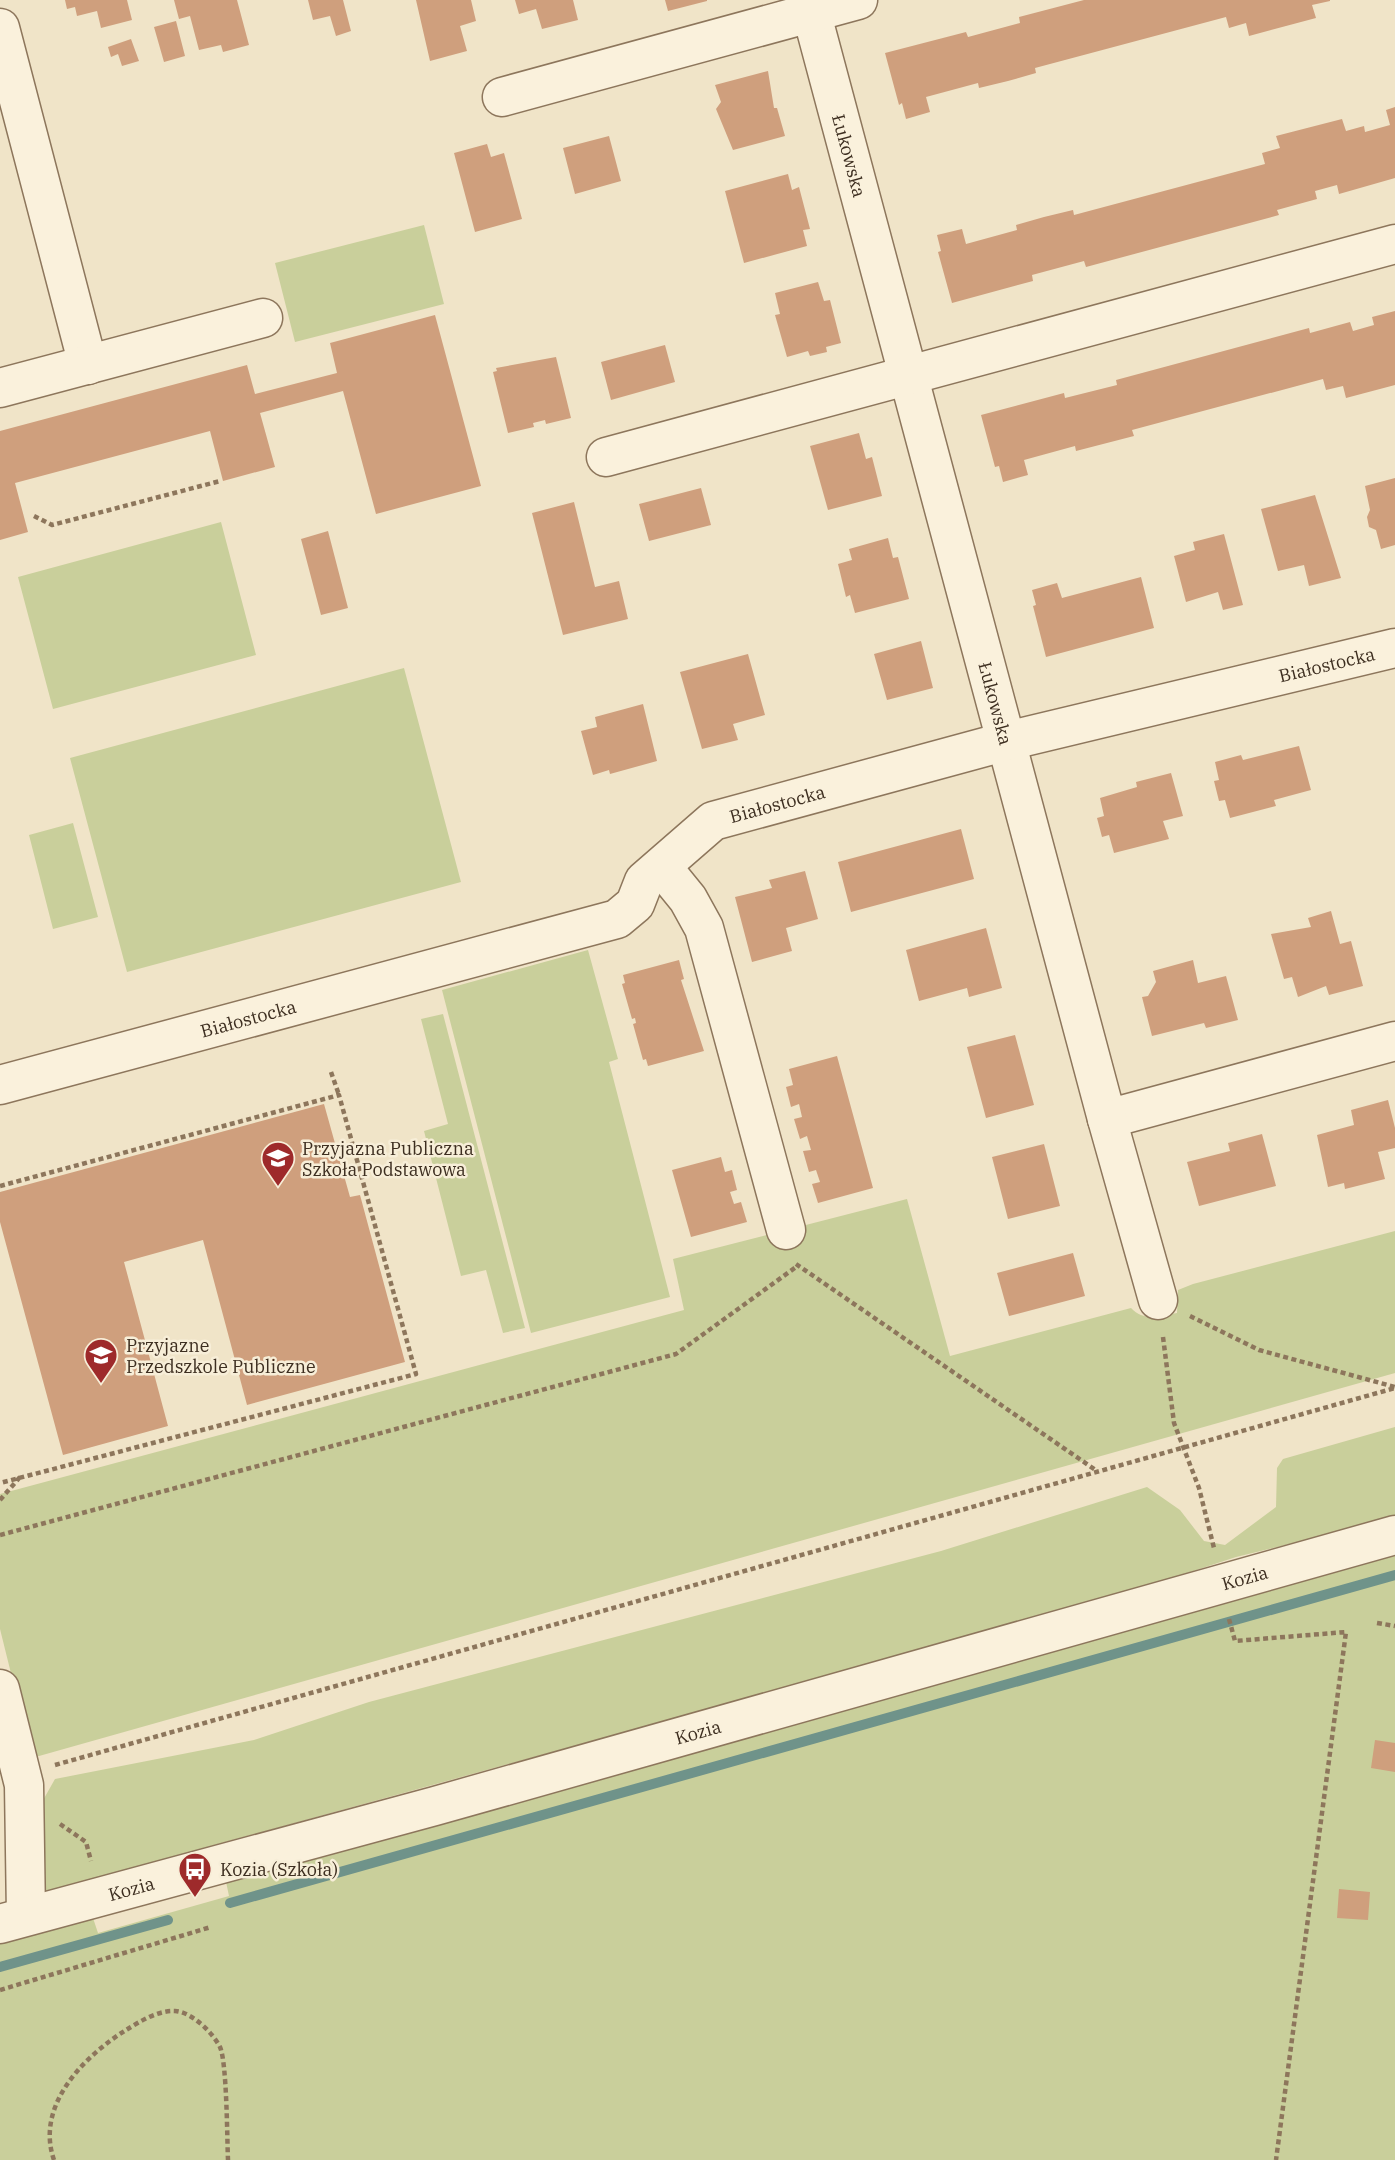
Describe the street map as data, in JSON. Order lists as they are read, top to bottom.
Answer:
{
  "streets": {
    "street": ["Łukowska", "Białostocka", "Kozia"]
  },
  "crossings": [
    ["Łukowska", "Białostocka"]
  ],
  "places": {
    "school or university": ["Przyjazna Publiczna Szkoła Podstawowa", "Przyjazne Przedszkole Publiczne"],
    "bus stop": ["Kozia (Szkoła)"]
  }
}
